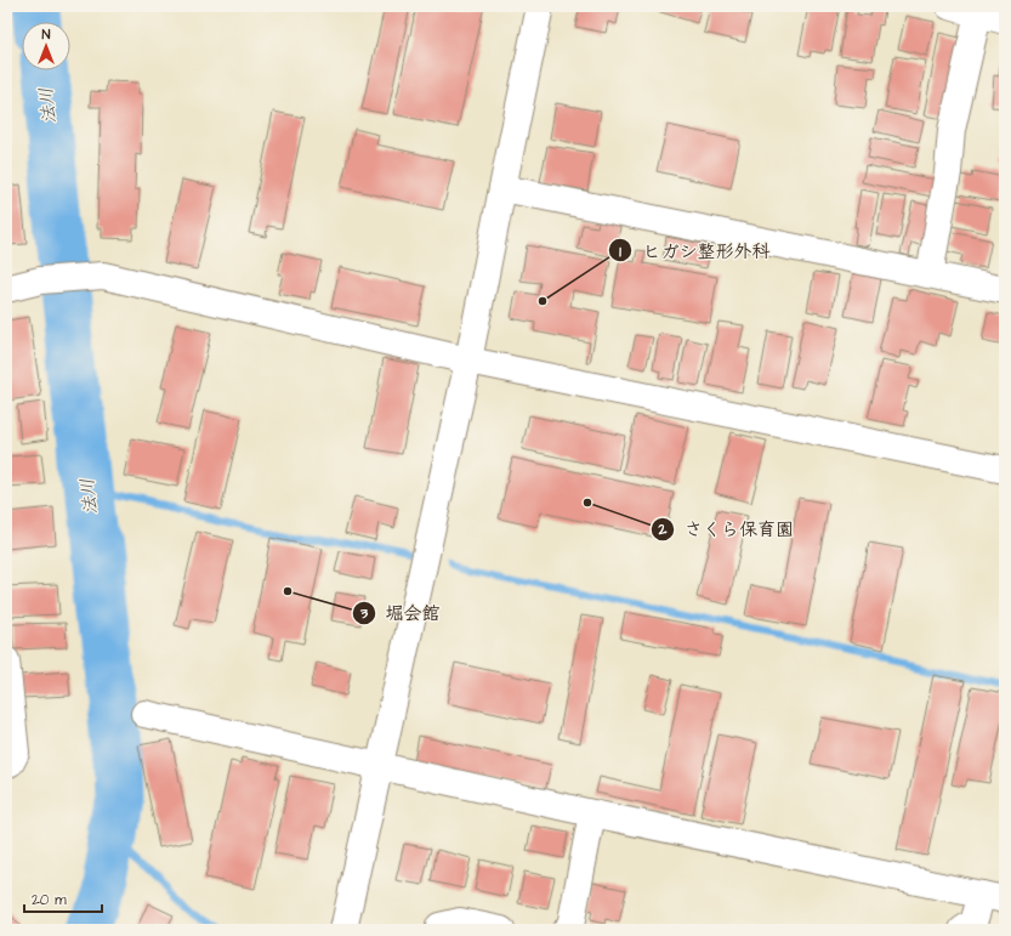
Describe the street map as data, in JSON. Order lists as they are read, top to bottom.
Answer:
{
  "water": ["法川"],
  "places": ["ヒガシ整形外科", "さくら保育園", "堀会館"],
  "scale_bar": "20 m",
  "north": "top"
}
